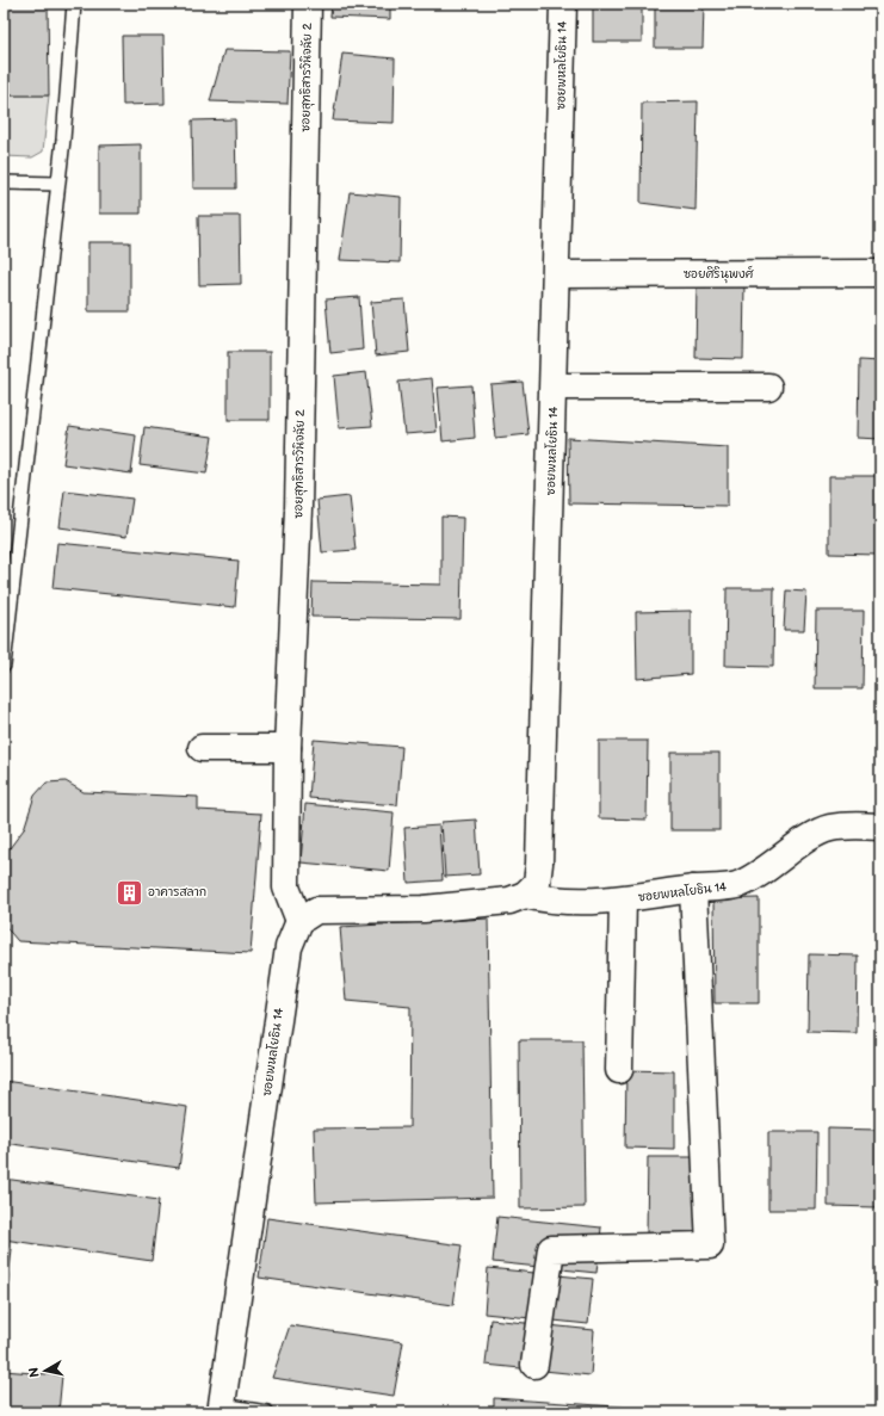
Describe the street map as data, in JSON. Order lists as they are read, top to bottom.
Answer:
{
  "streets": {
    "street": ["ซอยพหลโยธิน 14", "ซอยสุทธิสารวินิจฉัย 2", "ซอยศิรินุพงศ์"]
  },
  "crossings": [
    ["ซอยพหลโยธิน 14", "ซอยสุทธิสารวินิจฉัย 2"],
    ["ซอยพหลโยธิน 14", "ซอยศิรินุพงศ์"]
  ],
  "places": {
    "building": ["อาคารสลาก"]
  },
  "north": "left"
}
